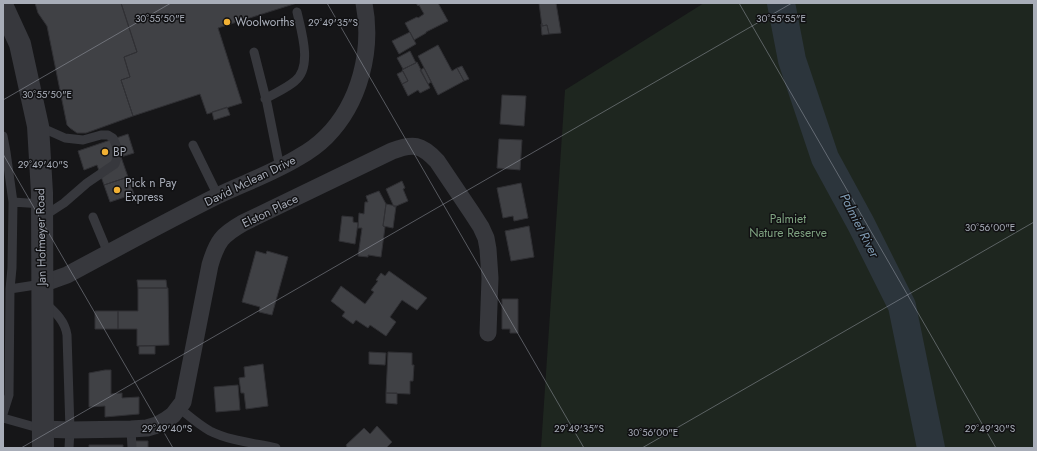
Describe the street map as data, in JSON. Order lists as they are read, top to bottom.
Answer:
{
  "streets": {
    "street": ["David Mclean Drive", "Elston Place", "Jan Hofmeyer Road"]
  },
  "crossings": [
    ["David Mclean Drive", "Jan Hofmeyer Road"],
    ["Elston Place", "Jan Hofmeyer Road"]
  ],
  "water": ["Palmiet River"],
  "parks": ["Palmiet Nature Reserve"],
  "places": ["Woolworths", "BP", "Pick n Pay Express"],
  "coordinates": [
    "30°55'50\"E",
    "30°55'55\"E",
    "29°49'35\"S",
    "29°49'40\"S",
    "30°56'00\"E",
    "29°49'30\"S"
  ]
}
